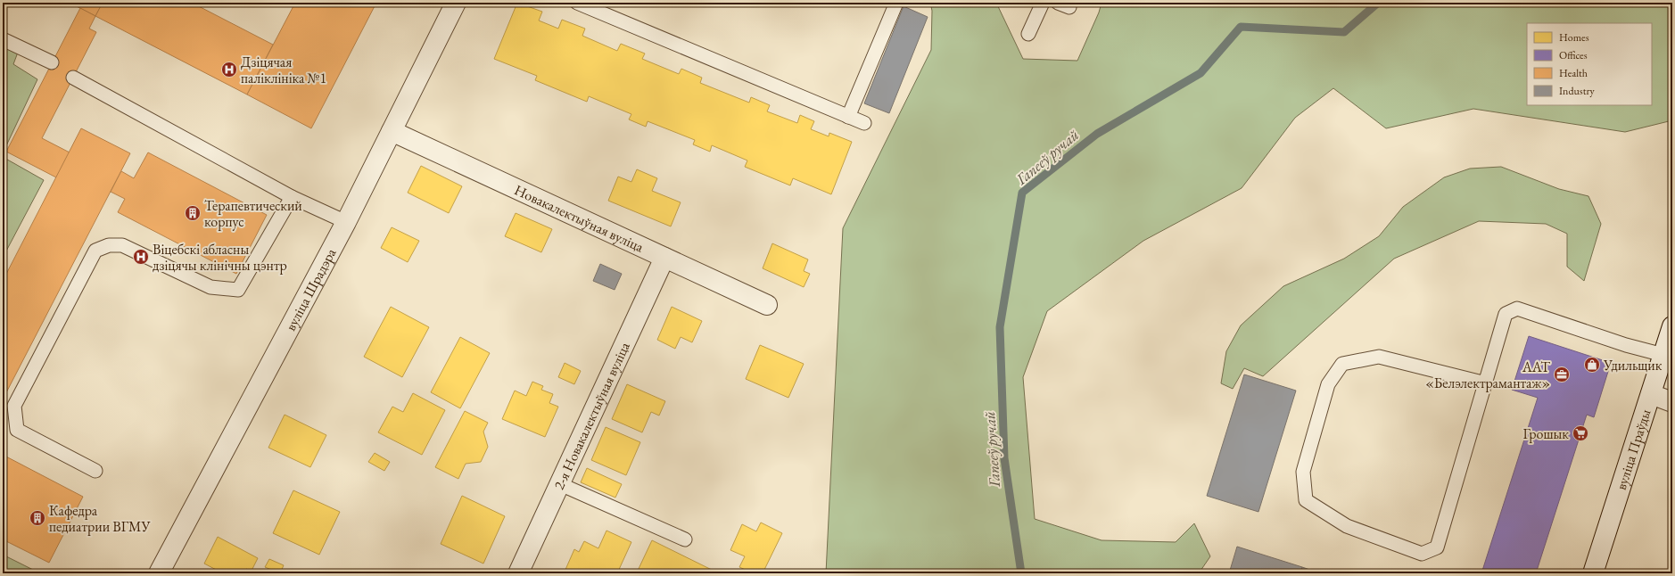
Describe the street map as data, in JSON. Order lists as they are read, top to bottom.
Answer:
{
  "streets": {
    "street": [
      "Новакалектыўная вуліца",
      "вуліца Шрадэра",
      "2-я Новакалектыўная вуліца",
      "вуліца Праўды"
    ]
  },
  "crossings": [
    ["Новакалектыўная вуліца", "вуліца Шрадэра"],
    ["Новакалектыўная вуліца", "2-я Новакалектыўная вуліца"]
  ],
  "water": ["Гапееў ручай"],
  "places": {
    "hospital": ["Дзіцячая паліклініка №1", "Віцебскі абласны дзіцячы клінічны цэнтр"],
    "building": ["Терапевтический корпус", "Кафедра педиатрии ВГМУ"],
    "shop": ["Удильщик"],
    "office": ["ААТ «Белэлектрамантаж»"],
    "supermarket": ["Грошык"]
  },
  "legend": [
    "Homes",
    "Offices",
    "Health",
    "Industry"
  ]
}
